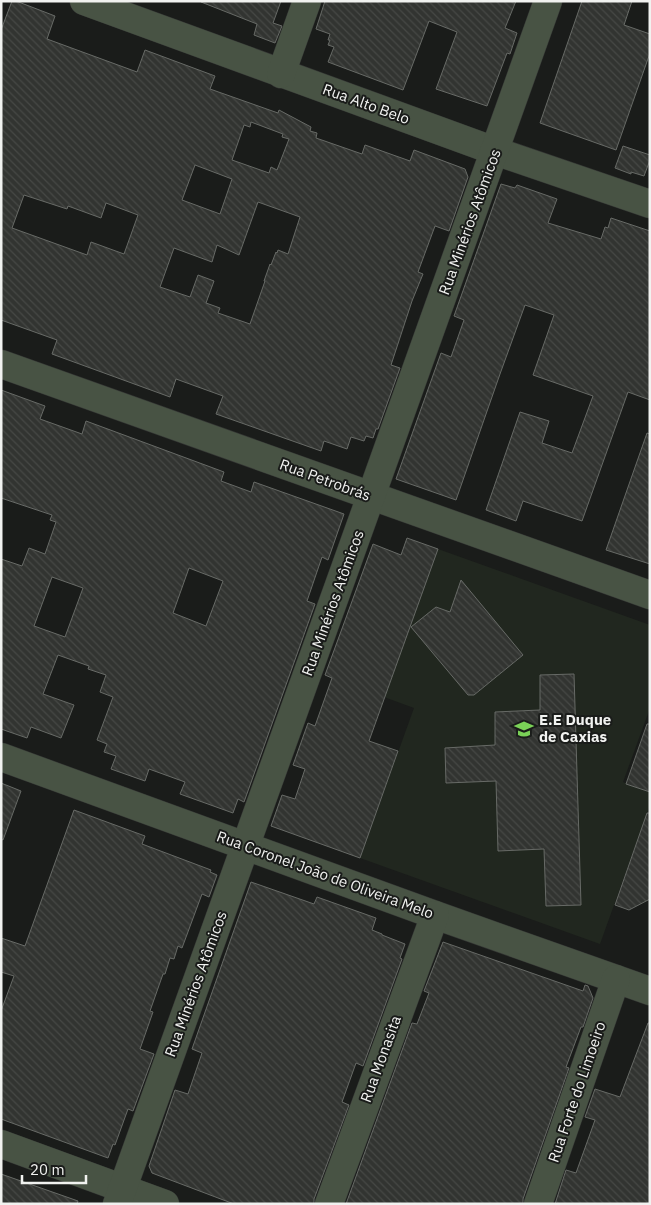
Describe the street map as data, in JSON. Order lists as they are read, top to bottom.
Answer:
{
  "streets": {
    "street": [
      "Rua Alto Belo",
      "Rua Minérios Atômicos",
      "Rua Petrobrás",
      "Rua Coronel João de Oliveira Melo",
      "Rua Monasita",
      "Rua Forte do Limoeiro"
    ]
  },
  "crossings": [
    ["Rua Alto Belo", "Rua Minérios Atômicos"],
    ["Rua Minérios Atômicos", "Rua Petrobrás"],
    ["Rua Minérios Atômicos", "Rua Coronel João de Oliveira Melo"],
    ["Rua Coronel João de Oliveira Melo", "Rua Monasita"],
    ["Rua Coronel João de Oliveira Melo", "Rua Forte do Limoeiro"]
  ],
  "places": {
    "school or university": ["E.E Duque de Caxias"]
  },
  "scale_bar": "20 m"
}
